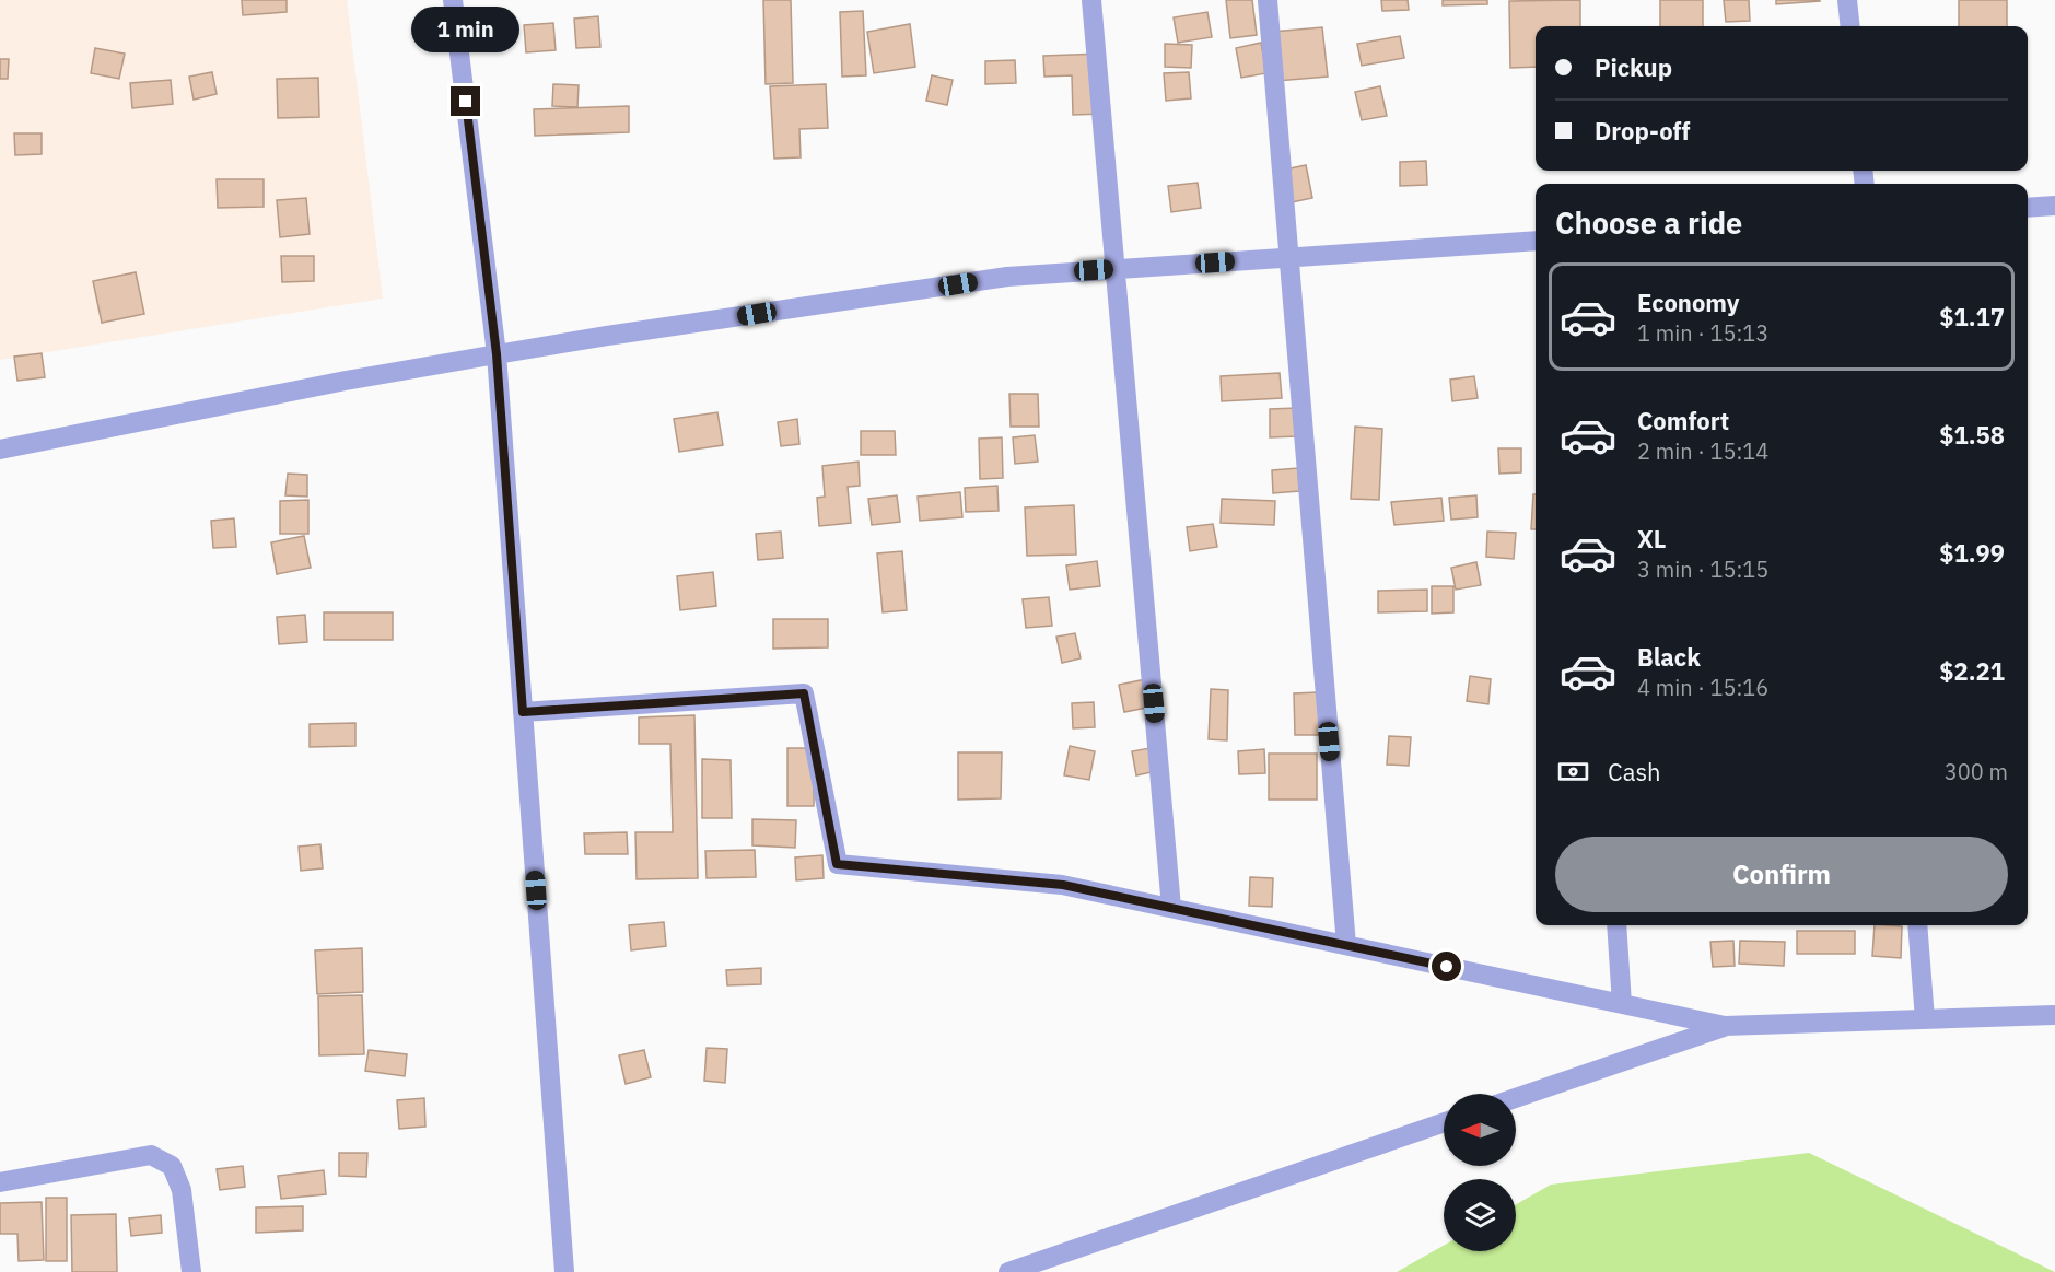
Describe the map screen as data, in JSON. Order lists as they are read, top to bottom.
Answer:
{
  "north": "left",
  "page": {
    "bubble": "1 min",
    "banner": ["Pickup", "Drop-off"],
    "heading": "Choose a ride",
    "list": [
      {
        "name": "Economy",
        "note": "1 min · 15:13",
        "value": "$1.17"
      },
      {
        "name": "Comfort",
        "note": "2 min · 15:14",
        "value": "$1.58"
      },
      {
        "name": "XL",
        "note": "3 min · 15:15",
        "value": "$1.99"
      },
      {
        "name": "Black",
        "note": "4 min · 15:16",
        "value": "$2.21"
      }
    ],
    "pay": ["Cash", "300 m"],
    "buttons": "Confirm"
  }
}
